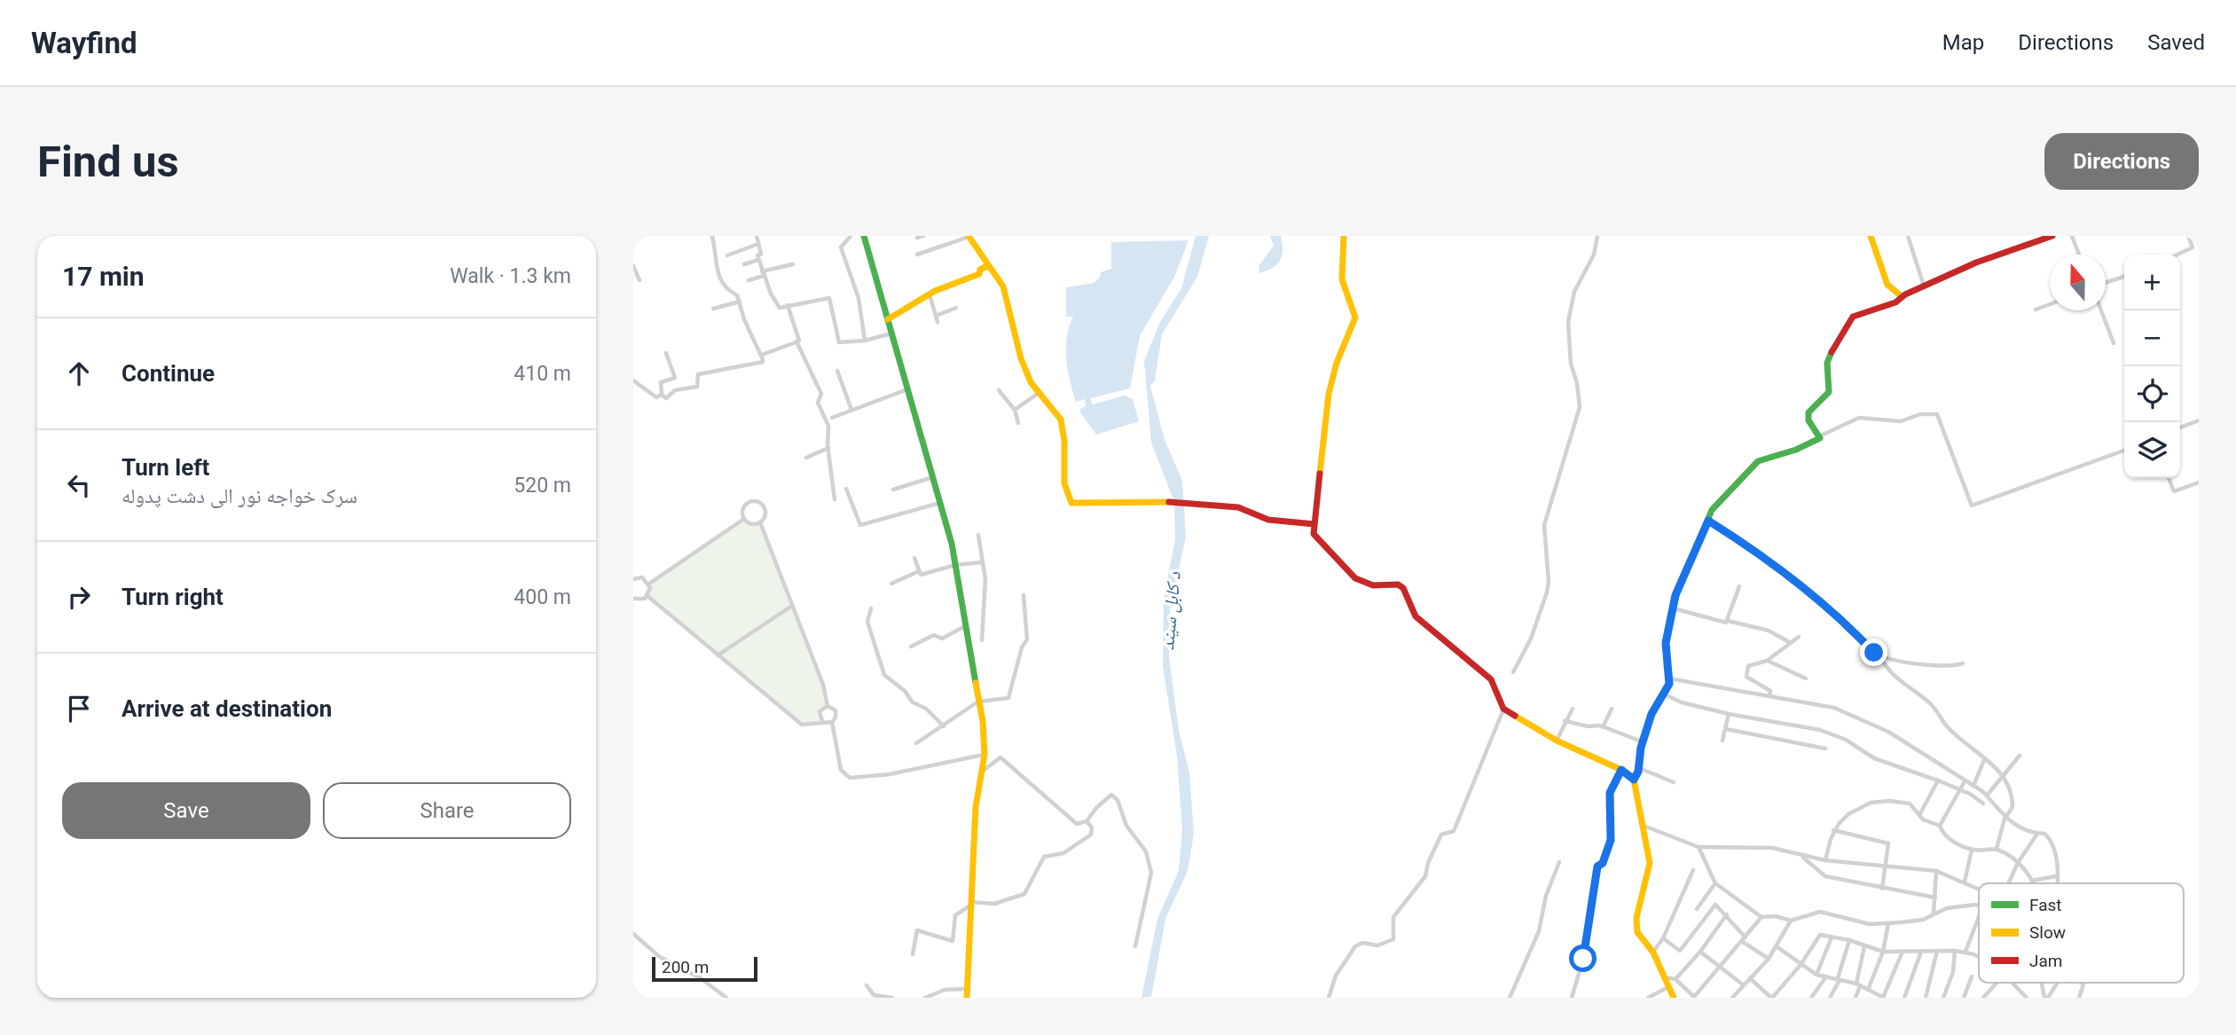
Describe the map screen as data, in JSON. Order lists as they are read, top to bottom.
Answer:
{
  "water": ["د کابل سيند"],
  "legend": ["Fast", "Slow", "Jam"],
  "scale_bar": "200 m",
  "north": "top",
  "page": {
    "header": "Wayfind",
    "nav": ["Map", "Directions", "Saved"],
    "buttons": [
      "Directions",
      ["Save", "Share"]
    ],
    "title": "Find us",
    "heading": ["17 min", "Walk · 1.3 km"],
    "map_buttons": ["+", "−"],
    "list": [
      ["Continue", "410 m"],
      ["Turn left", "سرک خواجه نور الی دشت پدوله", "520 m"],
      ["Turn right", "400 m"],
      "Arrive at destination"
    ],
    "scale": "200 m"
  }
}
